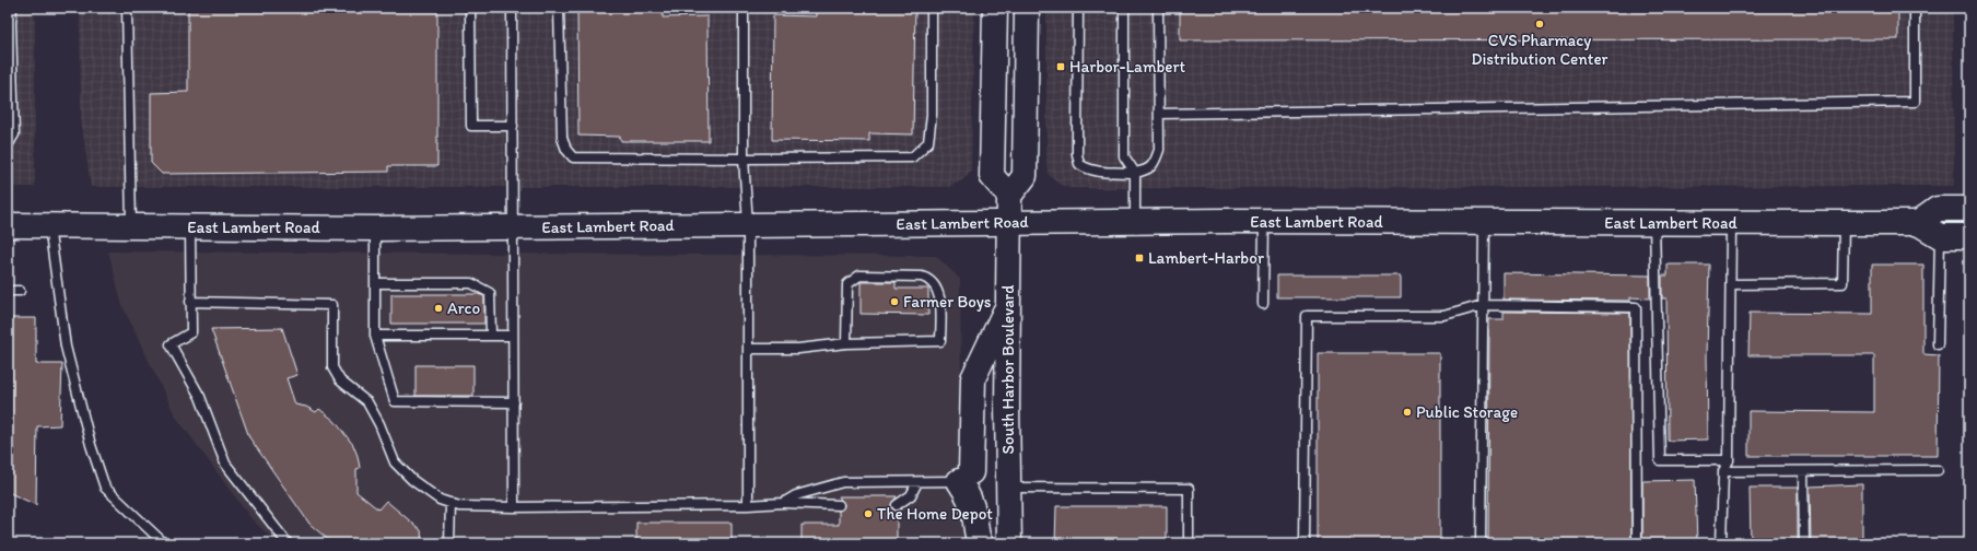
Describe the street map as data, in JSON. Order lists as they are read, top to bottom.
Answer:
{
  "streets": {
    "main road": ["East Lambert Road", "South Harbor Boulevard"]
  },
  "crossings": [
    ["East Lambert Road", "South Harbor Boulevard"]
  ],
  "places": {
    "other": [
      "CVS Pharmacy Distribution Center",
      "Farmer Boys",
      "Arco",
      "Public Storage",
      "The Home Depot"
    ],
    "transit": ["Harbor-Lambert", "Lambert-Harbor"]
  }
}
